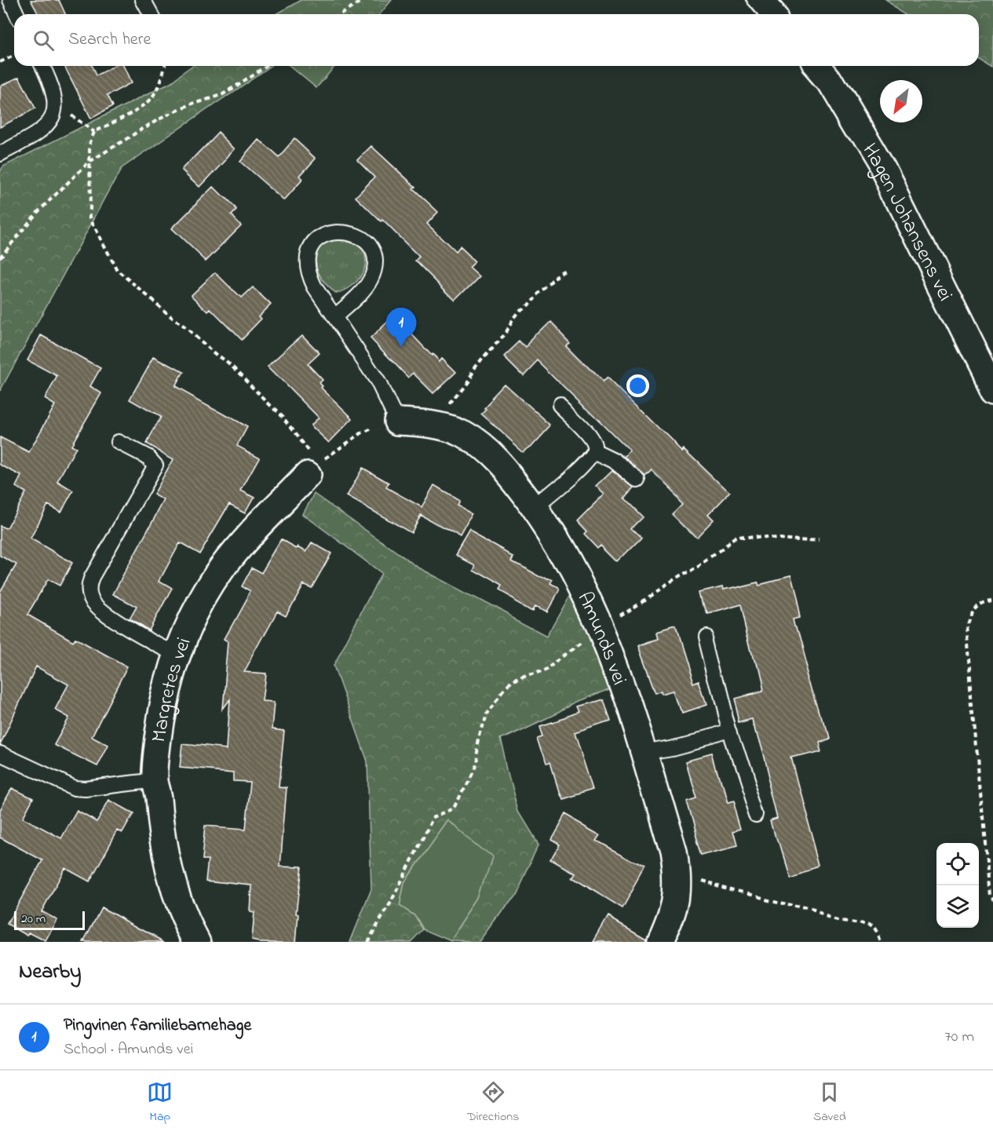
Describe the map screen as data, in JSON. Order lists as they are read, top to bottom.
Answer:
{
  "streets": {
    "street": ["Hagen Johansens vei", "Amunds vei", "Margretes vei"]
  },
  "scale_bar": "20 m",
  "north": "bottom left",
  "page": {
    "search": "Search here",
    "pins": "1",
    "scale": "20 m",
    "heading": "Nearby",
    "list": [
      {
        "mark": "1",
        "name": "Pingvinen familiebarnehage",
        "note": "School · Amunds vei",
        "value": "70 m"
      }
    ],
    "nav": ["Map", "Directions", "Saved"]
  }
}
